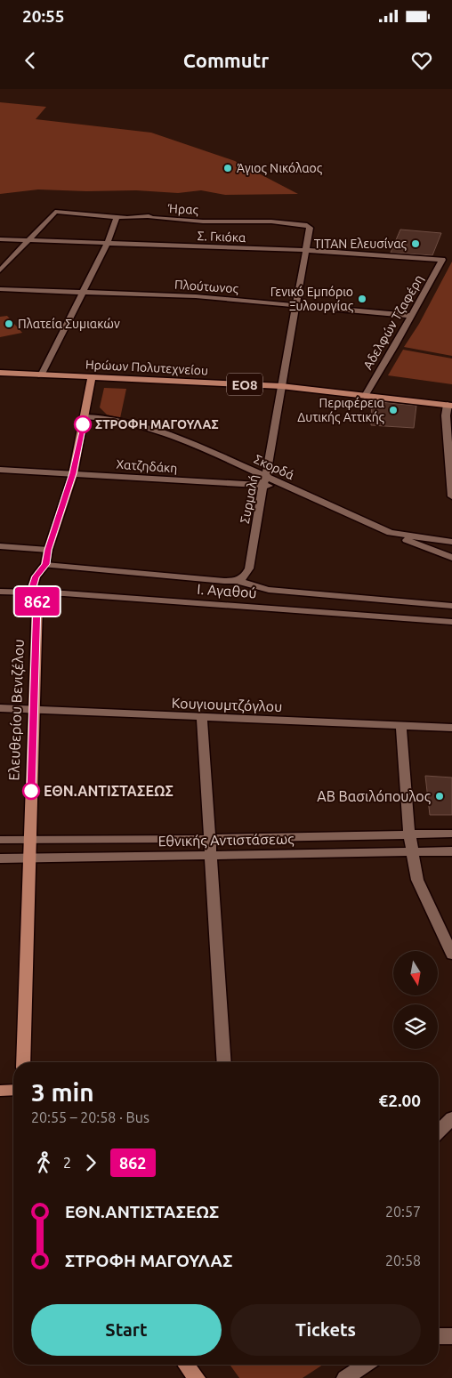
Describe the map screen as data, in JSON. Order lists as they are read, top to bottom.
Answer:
{
  "streets": {
    "main road": ["Ηρώων Πολυτεχνείου", "ΕΟ8", "Ελευθερίου Βενιζέλου"],
    "street": [
      "Ήρας",
      "Σ. Γκιόκα",
      "Πλούτωνος",
      "Αδελφών Τζαφέρη",
      "Χατζηδάκη",
      "Σκορδά",
      "Συρμαλή",
      "Ι. Αγαθού",
      "Κουγιουμτζόγλου",
      "Εθνικής Αντιστάσεως"
    ]
  },
  "crossings": [
    ["Ήρας", "Σ. Γκιόκα"],
    ["Ήρας", "Συρμαλή"],
    ["Σ. Γκιόκα", "Αδελφών Τζαφέρη"],
    ["Σ. Γκιόκα", "Συρμαλή"],
    ["Πλούτωνος", "Αδελφών Τζαφέρη"],
    ["Πλούτωνος", "Συρμαλή"],
    ["Αδελφών Τζαφέρη", "Ηρώων Πολυτεχνείου"],
    ["Ηρώων Πολυτεχνείου", "Συρμαλή"],
    ["Χατζηδάκη", "Σκορδά"],
    ["Χατζηδάκη", "Συρμαλή"],
    ["Σκορδά", "Συρμαλή"],
    ["Ι. Αγαθού", "Ελευθερίου Βενιζέλου"],
    ["Κουγιουμτζόγλου", "Ελευθερίου Βενιζέλου"],
    ["Ελευθερίου Βενιζέλου", "Εθνικής Αντιστάσεως"]
  ],
  "places": [
    "Άγιος Νικόλαος",
    "TITAN Ελευσίνας",
    "Γενικό Εμπόριο Ξυλουργίας",
    "Πλατεία Συμιακών",
    "Περιφέρεια Δυτικής Αττικής",
    "ΣΤΡΟΦΗ ΜΑΓΟΥΛΑΣ",
    "ΕΘΝ.ΑΝΤΙΣΤΑΣΕΩΣ",
    "ΑΒ Βασιλόπουλος"
  ],
  "lines": ["bus line 862"],
  "north": "bottom",
  "page": {
    "status": "20:55",
    "header": "Commutr",
    "on_map": "862",
    "heading": ["3 min", "20:55 – 20:58 · Bus", "€2.00"],
    "legs": ["2", "862"],
    "list": [
      {
        "name": "ΕΘΝ.ΑΝΤΙΣΤΑΣΕΩΣ",
        "value": "20:57"
      },
      {
        "name": "ΣΤΡΟΦΗ ΜΑΓΟΥΛΑΣ",
        "value": "20:58"
      }
    ],
    "buttons": ["Start", "Tickets"]
  }
}
